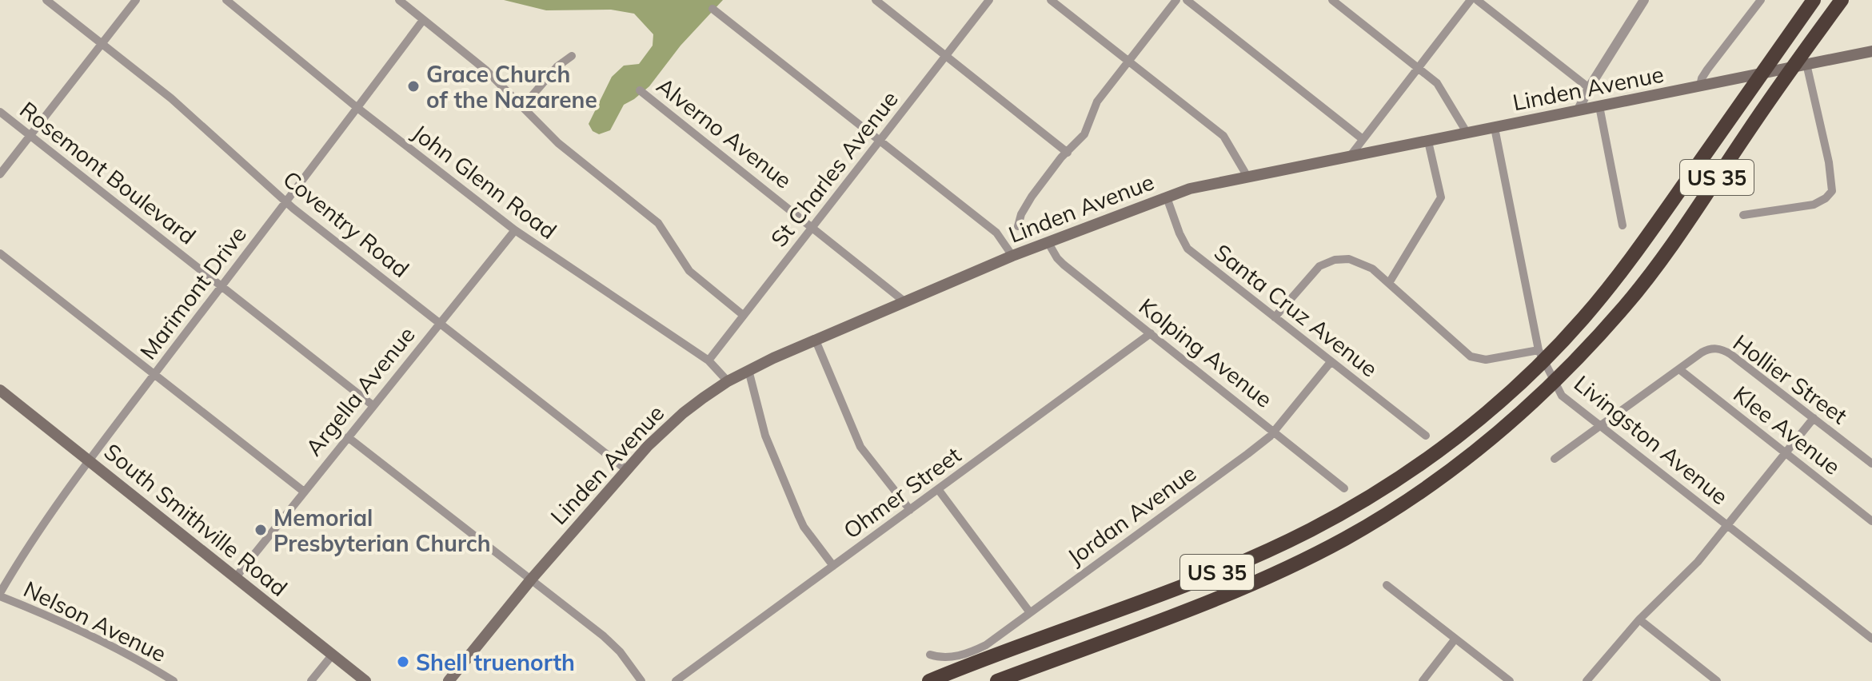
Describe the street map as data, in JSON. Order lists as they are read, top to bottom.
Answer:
{
  "streets": {
    "highway": ["US 35"],
    "main road": ["Linden Avenue", "South Smithville Road"],
    "street": [
      "Alverno Avenue",
      "St Charles Avenue",
      "Rosemont Boulevard",
      "John Glenn Road",
      "Coventry Road",
      "Marimont Drive",
      "Santa Cruz Avenue",
      "Kolping Avenue",
      "Hollier Street",
      "Argella Avenue",
      "Klee Avenue",
      "Livingston Avenue",
      "Ohmer Street",
      "Jordan Avenue",
      "Nelson Avenue"
    ]
  },
  "crossings": [
    ["Linden Avenue", "Alverno Avenue"],
    ["Linden Avenue", "John Glenn Road"],
    ["Linden Avenue", "Coventry Road"],
    ["Linden Avenue", "Santa Cruz Avenue"],
    ["Linden Avenue", "Kolping Avenue"],
    ["Linden Avenue", "Livingston Avenue"],
    ["Alverno Avenue", "St Charles Avenue"],
    ["St Charles Avenue", "John Glenn Road"],
    ["Rosemont Boulevard", "Marimont Drive"],
    ["Rosemont Boulevard", "Argella Avenue"],
    ["John Glenn Road", "Marimont Drive"],
    ["John Glenn Road", "Argella Avenue"],
    ["Coventry Road", "Marimont Drive"],
    ["Coventry Road", "Argella Avenue"],
    ["Marimont Drive", "South Smithville Road"],
    ["Marimont Drive", "Nelson Avenue"],
    ["Santa Cruz Avenue", "Jordan Avenue"],
    ["Kolping Avenue", "Ohmer Street"],
    ["Kolping Avenue", "Jordan Avenue"],
    ["Hollier Street", "Klee Avenue"],
    ["Argella Avenue", "South Smithville Road"]
  ],
  "places": ["Grace Church of the Nazarene", "Memorial Presbyterian Church", "Shell truenorth"]
}
